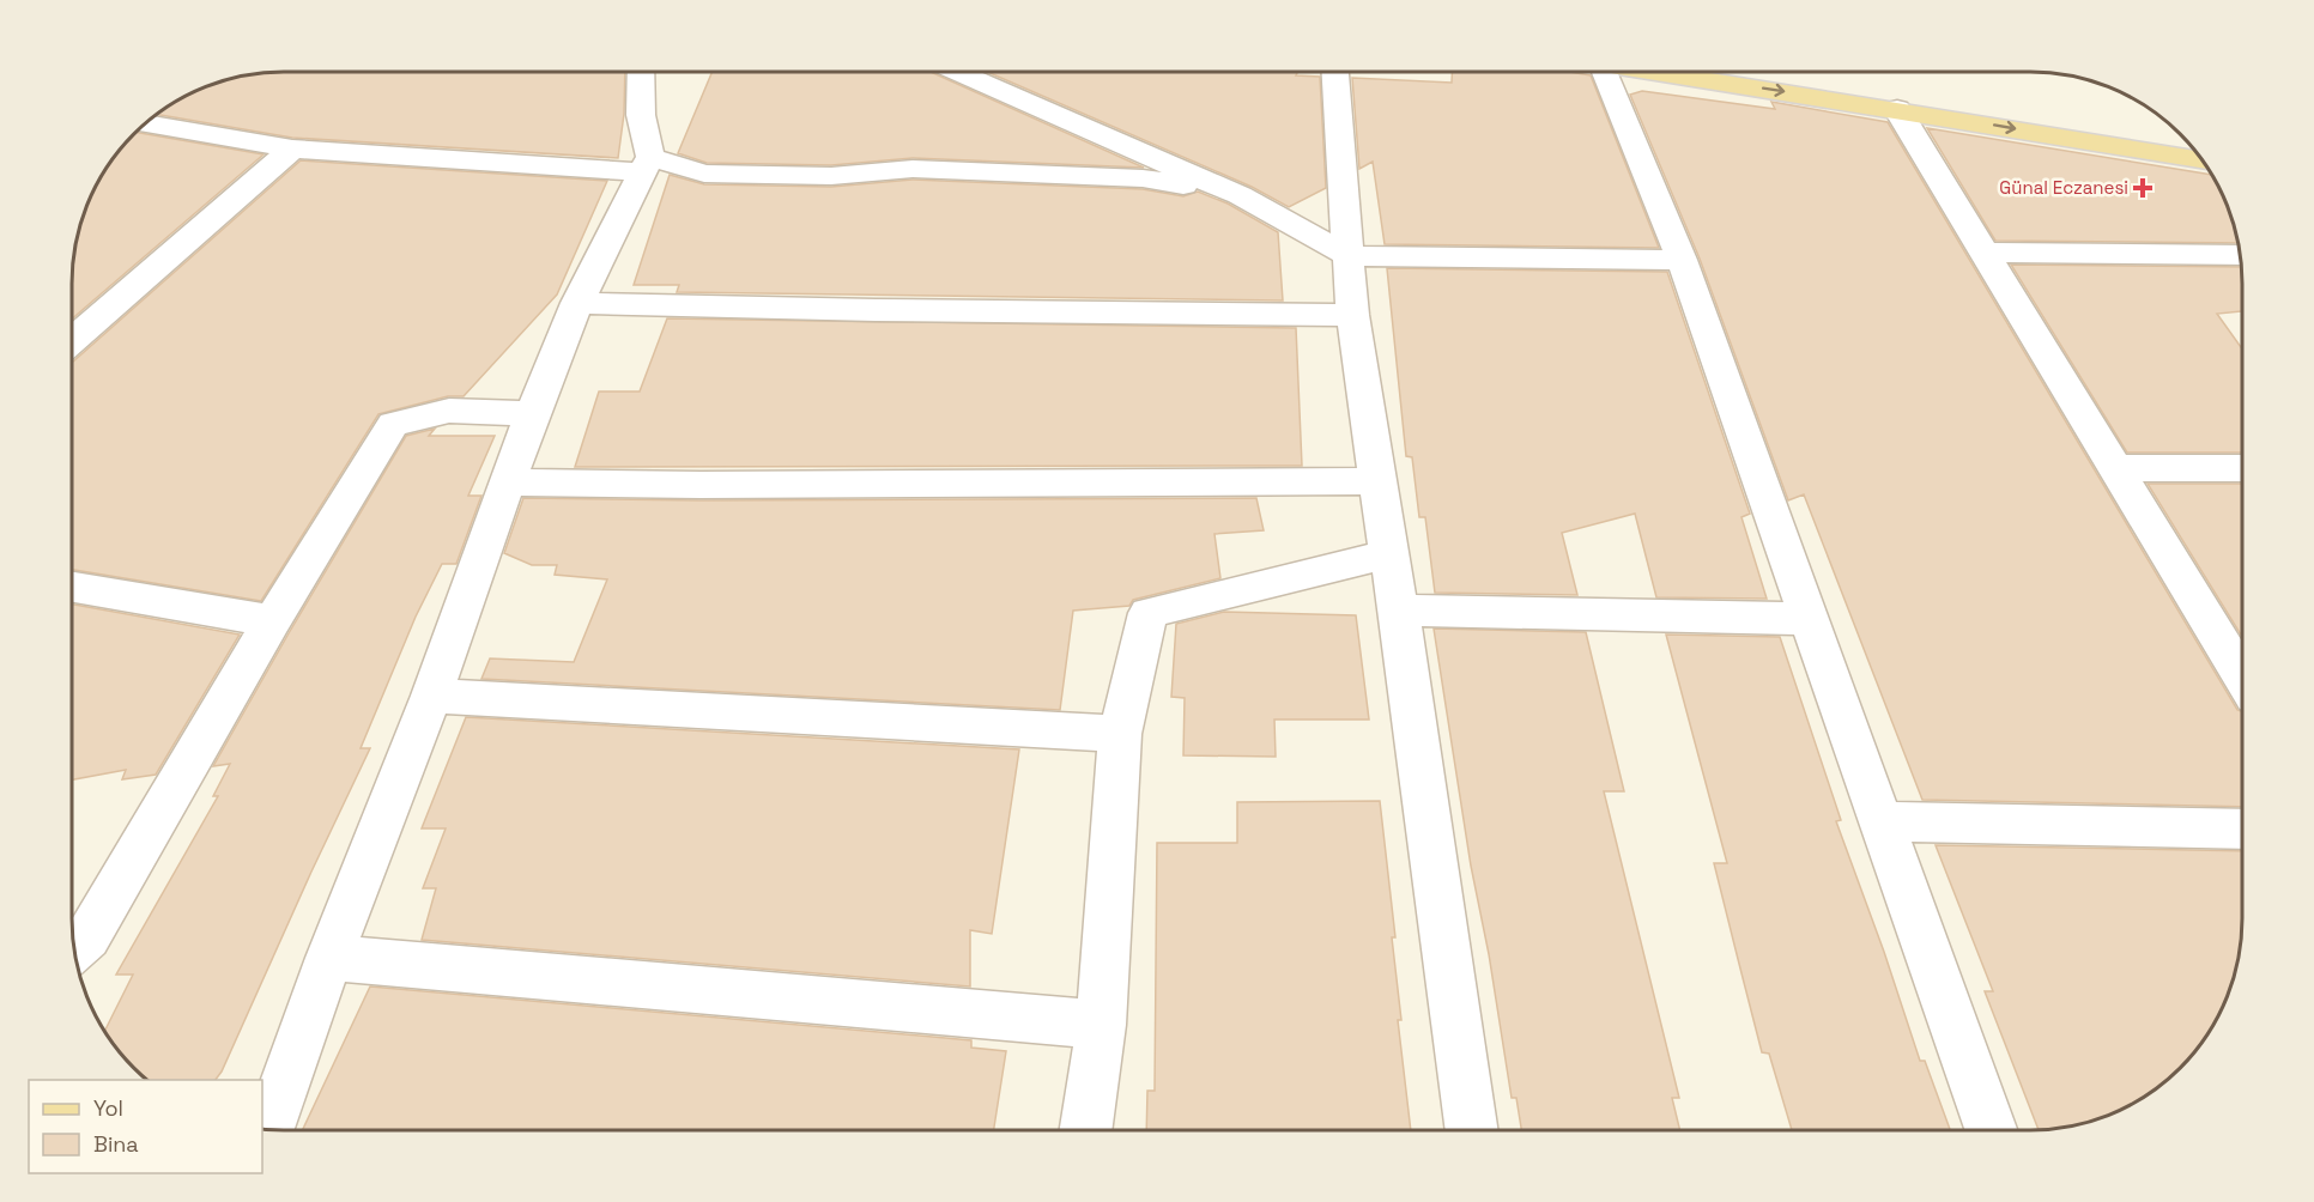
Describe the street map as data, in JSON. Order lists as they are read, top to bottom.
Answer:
{
  "places": {
    "health": ["Günal Eczanesi"]
  },
  "legend": ["Yol", "Bina"]
}
